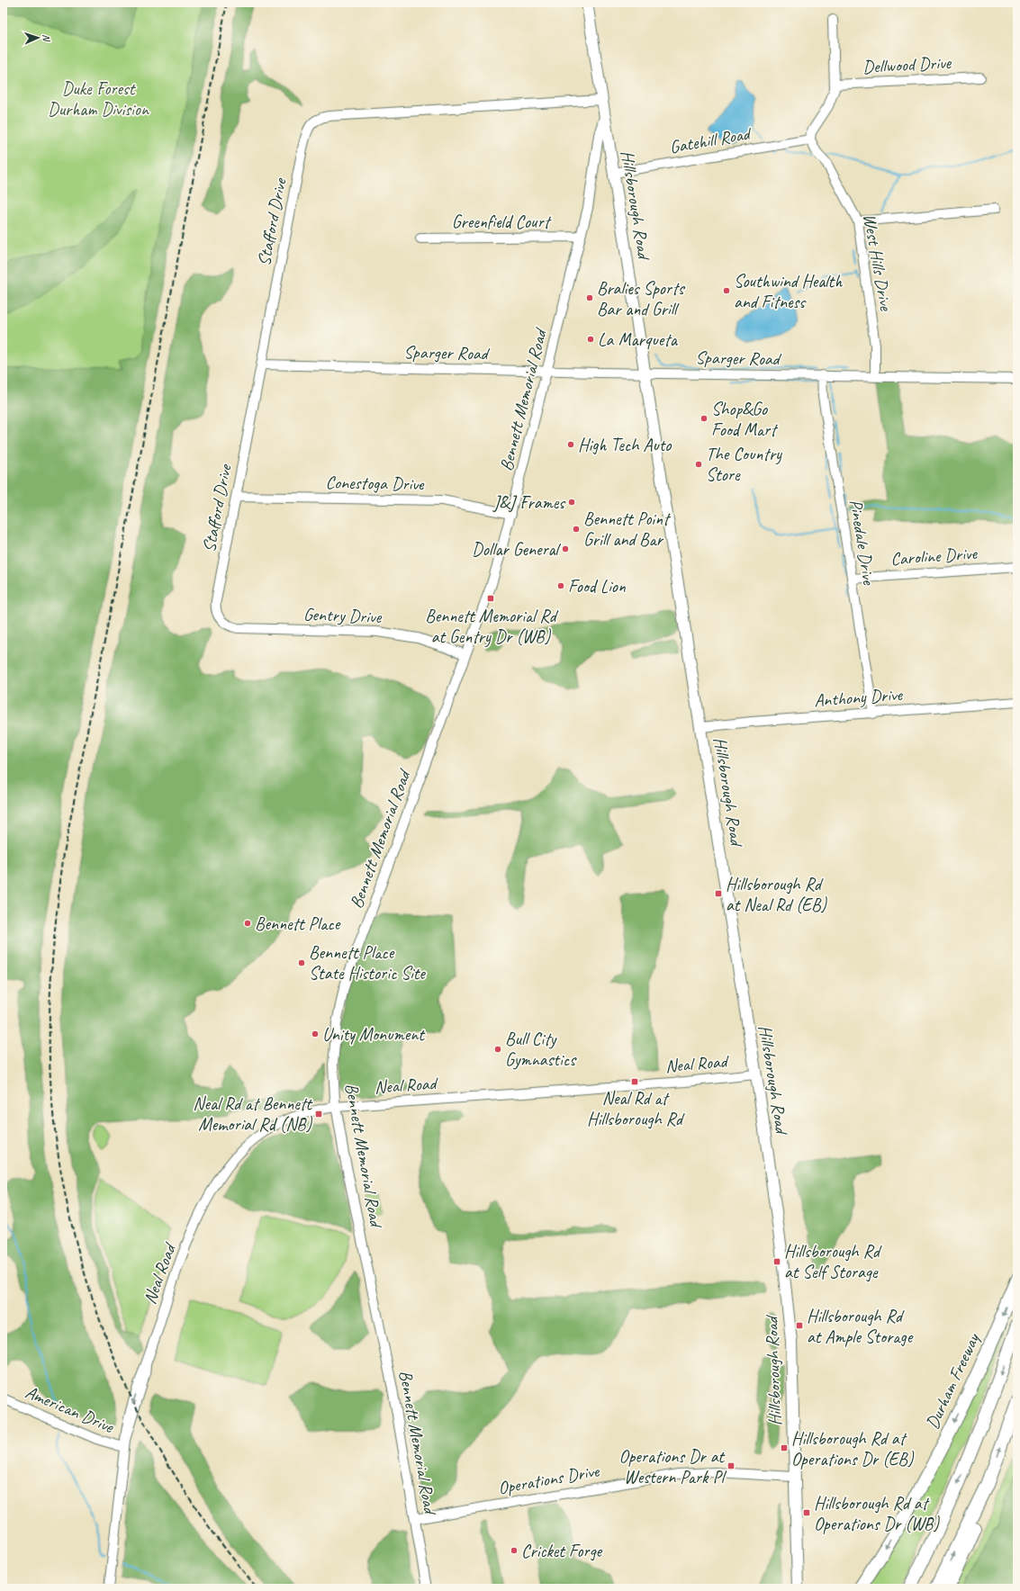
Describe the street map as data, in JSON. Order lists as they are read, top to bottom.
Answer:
{
  "streets": {
    "highway": ["Durham Freeway"],
    "main road": ["Hillsborough Road"],
    "street": [
      "Dellwood Drive",
      "Gatehill Road",
      "Greenfield Court",
      "Stafford Drive",
      "West Hills Drive",
      "Sparger Road",
      "Bennett Memorial Road",
      "Conestoga Drive",
      "Pinedale Drive",
      "Caroline Drive",
      "Gentry Drive",
      "Anthony Drive",
      "Neal Road",
      "American Drive",
      "Operations Drive"
    ]
  },
  "crossings": [
    ["Gatehill Road", "Hillsborough Road"],
    ["Gatehill Road", "West Hills Drive"],
    ["Hillsborough Road", "Stafford Drive"],
    ["Hillsborough Road", "Sparger Road"],
    ["Hillsborough Road", "Bennett Memorial Road"],
    ["Hillsborough Road", "Anthony Drive"],
    ["Hillsborough Road", "Neal Road"],
    ["Hillsborough Road", "Operations Drive"],
    ["Greenfield Court", "Bennett Memorial Road"],
    ["Stafford Drive", "Sparger Road"],
    ["Stafford Drive", "Conestoga Drive"],
    ["Stafford Drive", "Gentry Drive"],
    ["West Hills Drive", "Sparger Road"],
    ["Sparger Road", "Bennett Memorial Road"],
    ["Sparger Road", "Pinedale Drive"],
    ["Bennett Memorial Road", "Conestoga Drive"],
    ["Bennett Memorial Road", "Gentry Drive"],
    ["Bennett Memorial Road", "Neal Road"],
    ["Bennett Memorial Road", "Operations Drive"],
    ["Pinedale Drive", "Caroline Drive"],
    ["Pinedale Drive", "Anthony Drive"],
    ["Neal Road", "American Drive"]
  ],
  "parks": ["Duke Forest Durham Division"],
  "places": {
    "other": [
      "Southwind Health and Fitness",
      "Bralies Sports Bar and Grill",
      "La Marqueta",
      "Shop&Go Food Mart",
      "High Tech Auto",
      "The Country Store",
      "J&J Frames",
      "Bennett Point Grill and Bar",
      "Dollar General",
      "Food Lion",
      "Bennett Place",
      "Bennett Place State Historic Site",
      "Unity Monument",
      "Bull City Gymnastics",
      "Cricket Forge"
    ],
    "transit": [
      "Bennett Memorial Rd at Gentry Dr (WB)",
      "Hillsborough Rd at Neal Rd (EB)",
      "Neal Rd at Hillsborough Rd",
      "Neal Rd at Bennett Memorial Rd (NB)",
      "Hillsborough Rd at Self Storage",
      "Hillsborough Rd at Ample Storage",
      "Hillsborough Rd at Operations Dr (EB)",
      "Operations Dr at Western Park Pl",
      "Hillsborough Rd at Operations Dr (WB)"
    ]
  },
  "north": "right"
}
